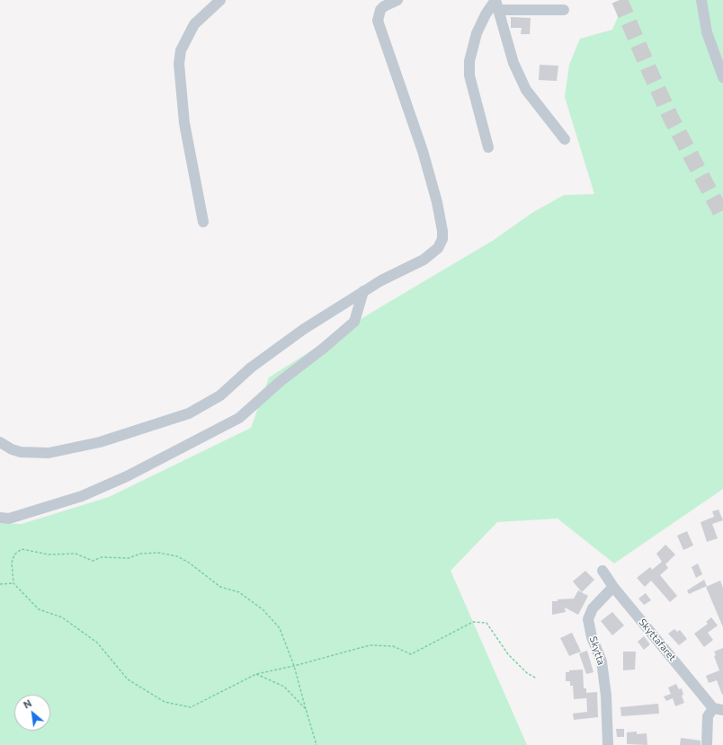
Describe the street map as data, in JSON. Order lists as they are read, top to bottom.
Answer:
{
  "streets": {
    "street": ["Skyttafaret", "Skytta"]
  },
  "crossings": [
    ["Skyttafaret", "Skytta"]
  ],
  "north": "top left"
}
